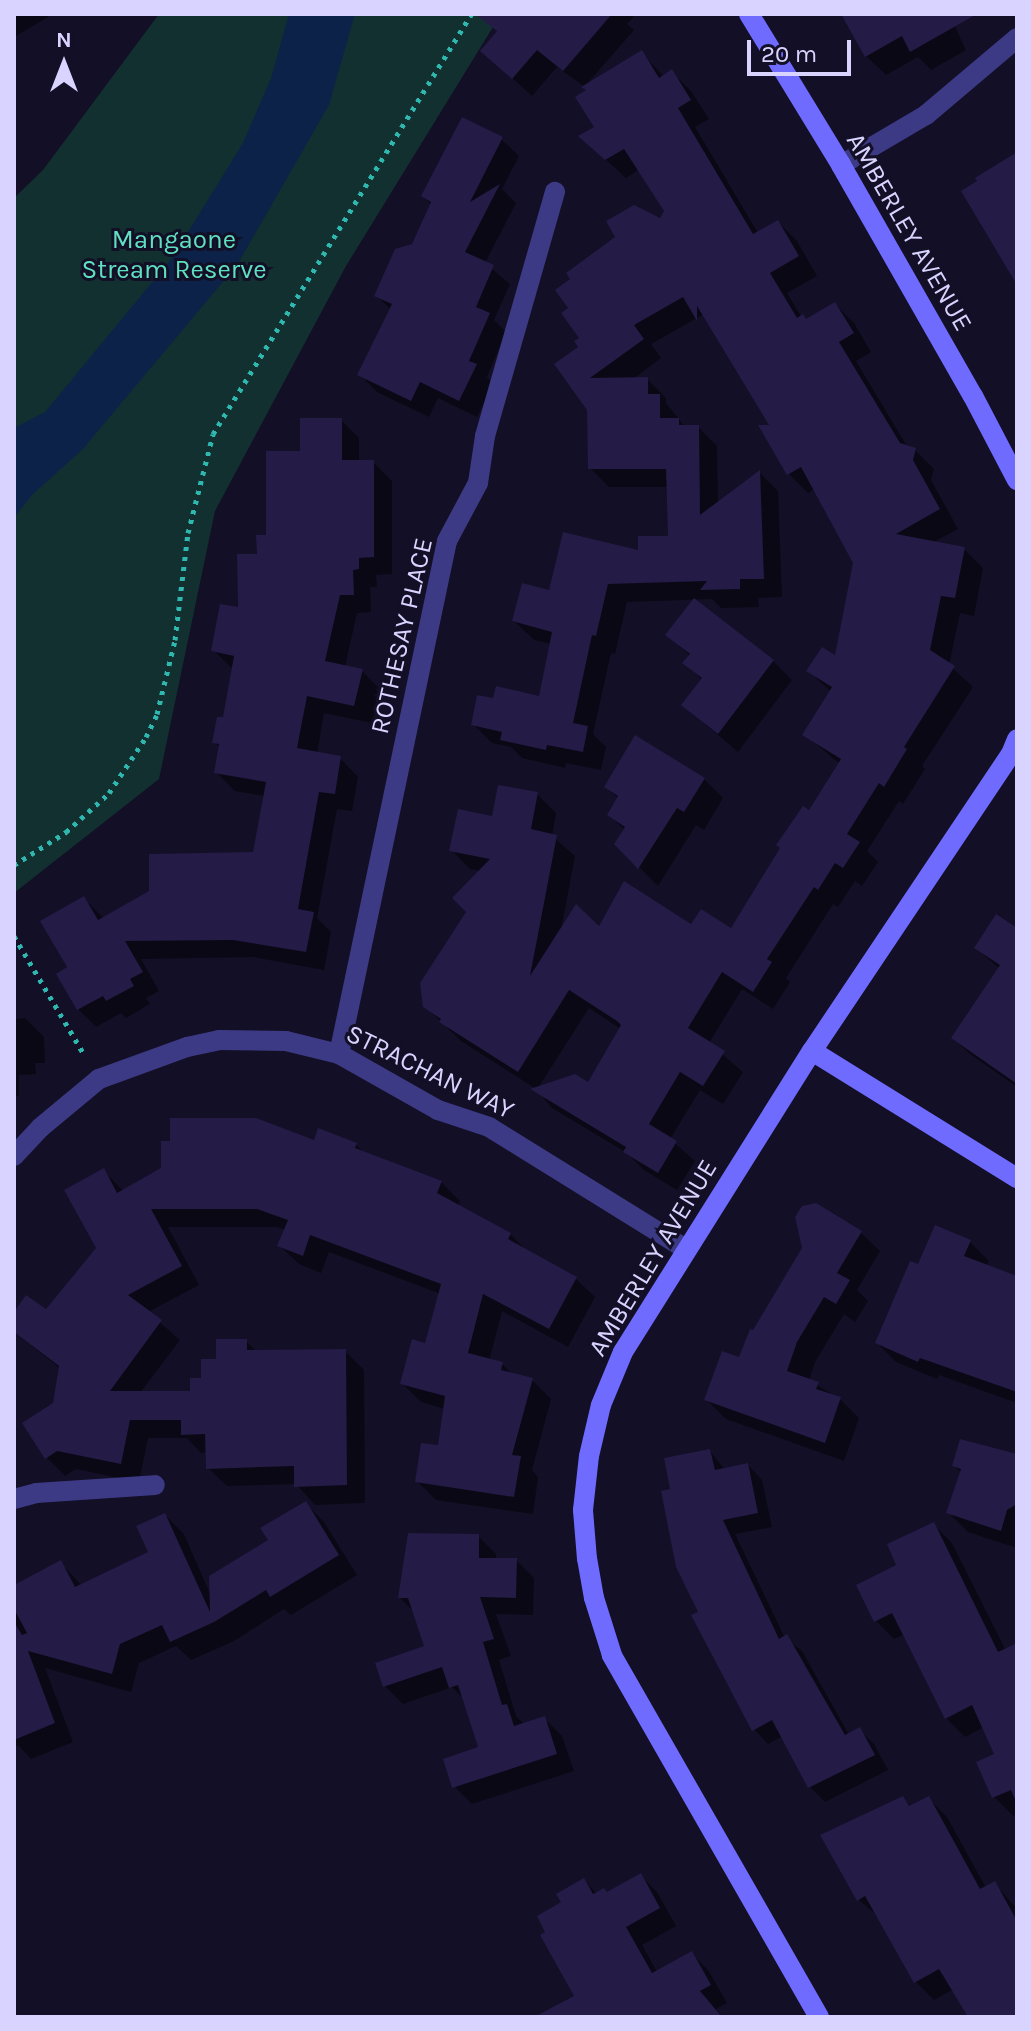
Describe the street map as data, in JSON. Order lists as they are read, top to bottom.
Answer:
{
  "streets": {
    "street": ["AMBERLEY AVENUE", "ROTHESAY PLACE", "STRACHAN WAY"]
  },
  "crossings": [
    ["AMBERLEY AVENUE", "STRACHAN WAY"],
    ["ROTHESAY PLACE", "STRACHAN WAY"]
  ],
  "parks": ["Mangaone Stream Reserve"],
  "scale_bar": "20 m",
  "north": "top"
}
